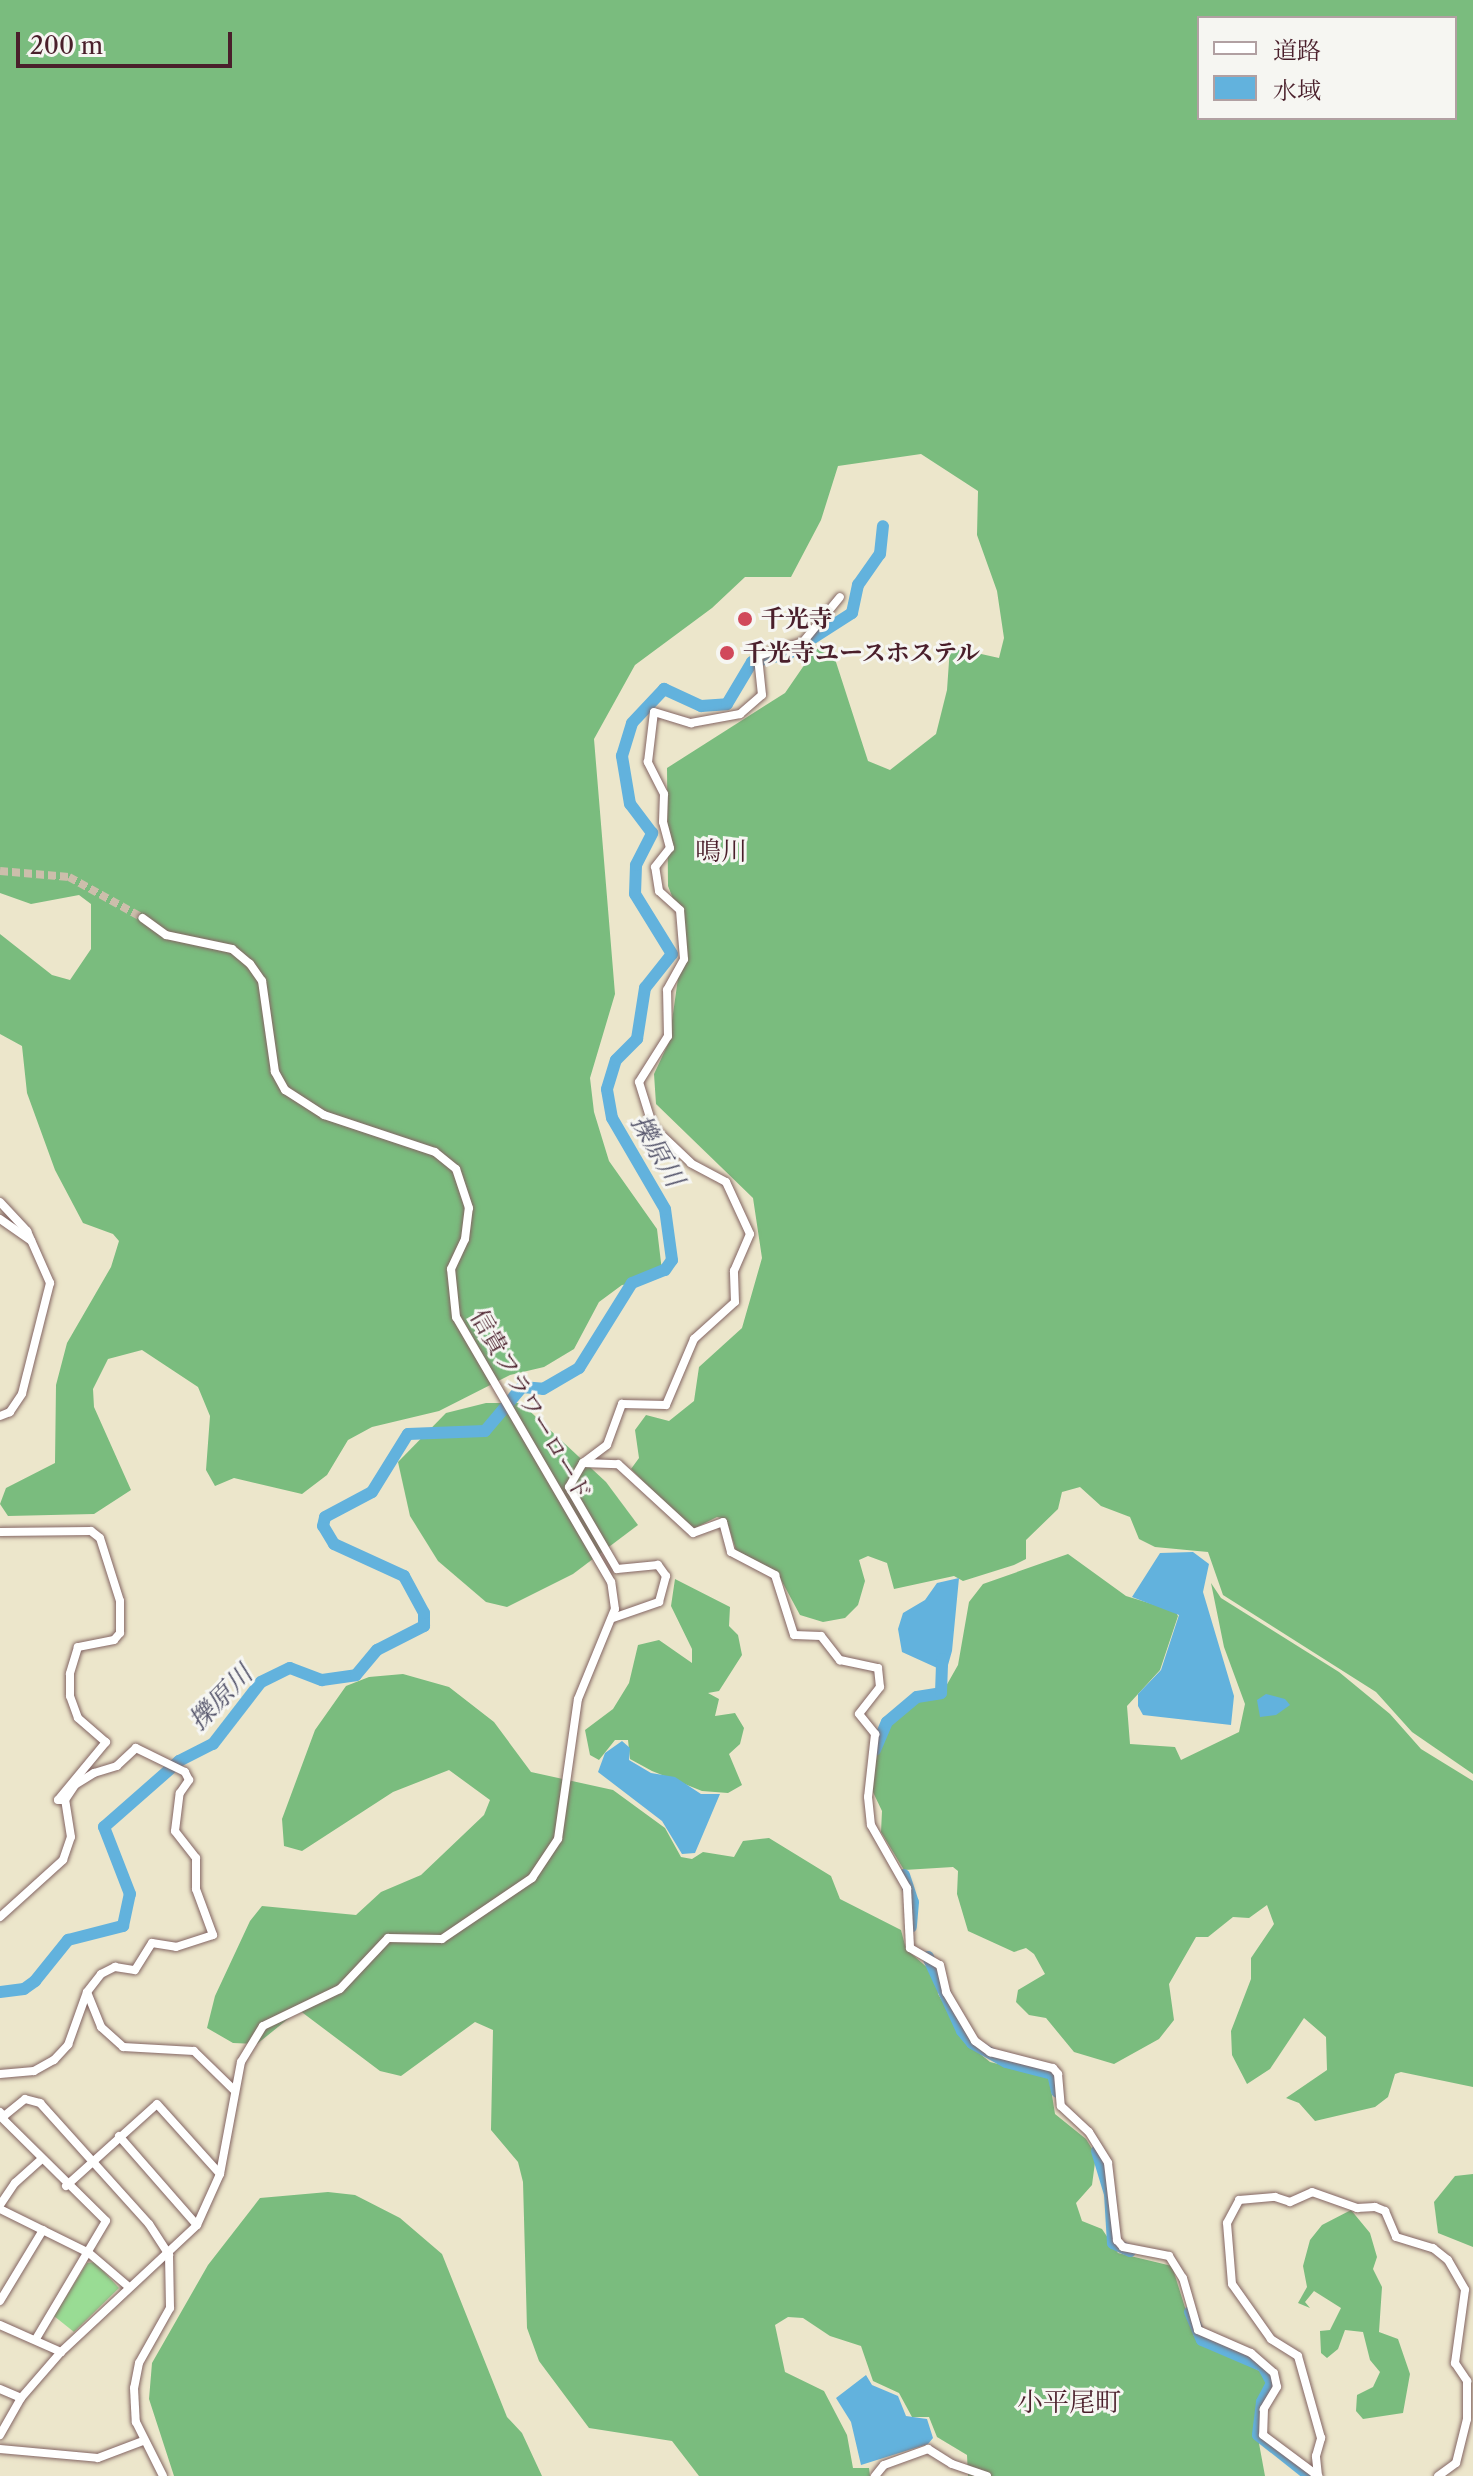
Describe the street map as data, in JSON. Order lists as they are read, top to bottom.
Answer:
{
  "streets": {
    "street": ["信貴フラワーロード"]
  },
  "districts": ["鳴川", "小平尾町"],
  "water": ["擽原川"],
  "places": ["千光寺", "千光寺ユースホステル"],
  "legend": ["道路", "水域"],
  "scale_bar": "200 m"
}
